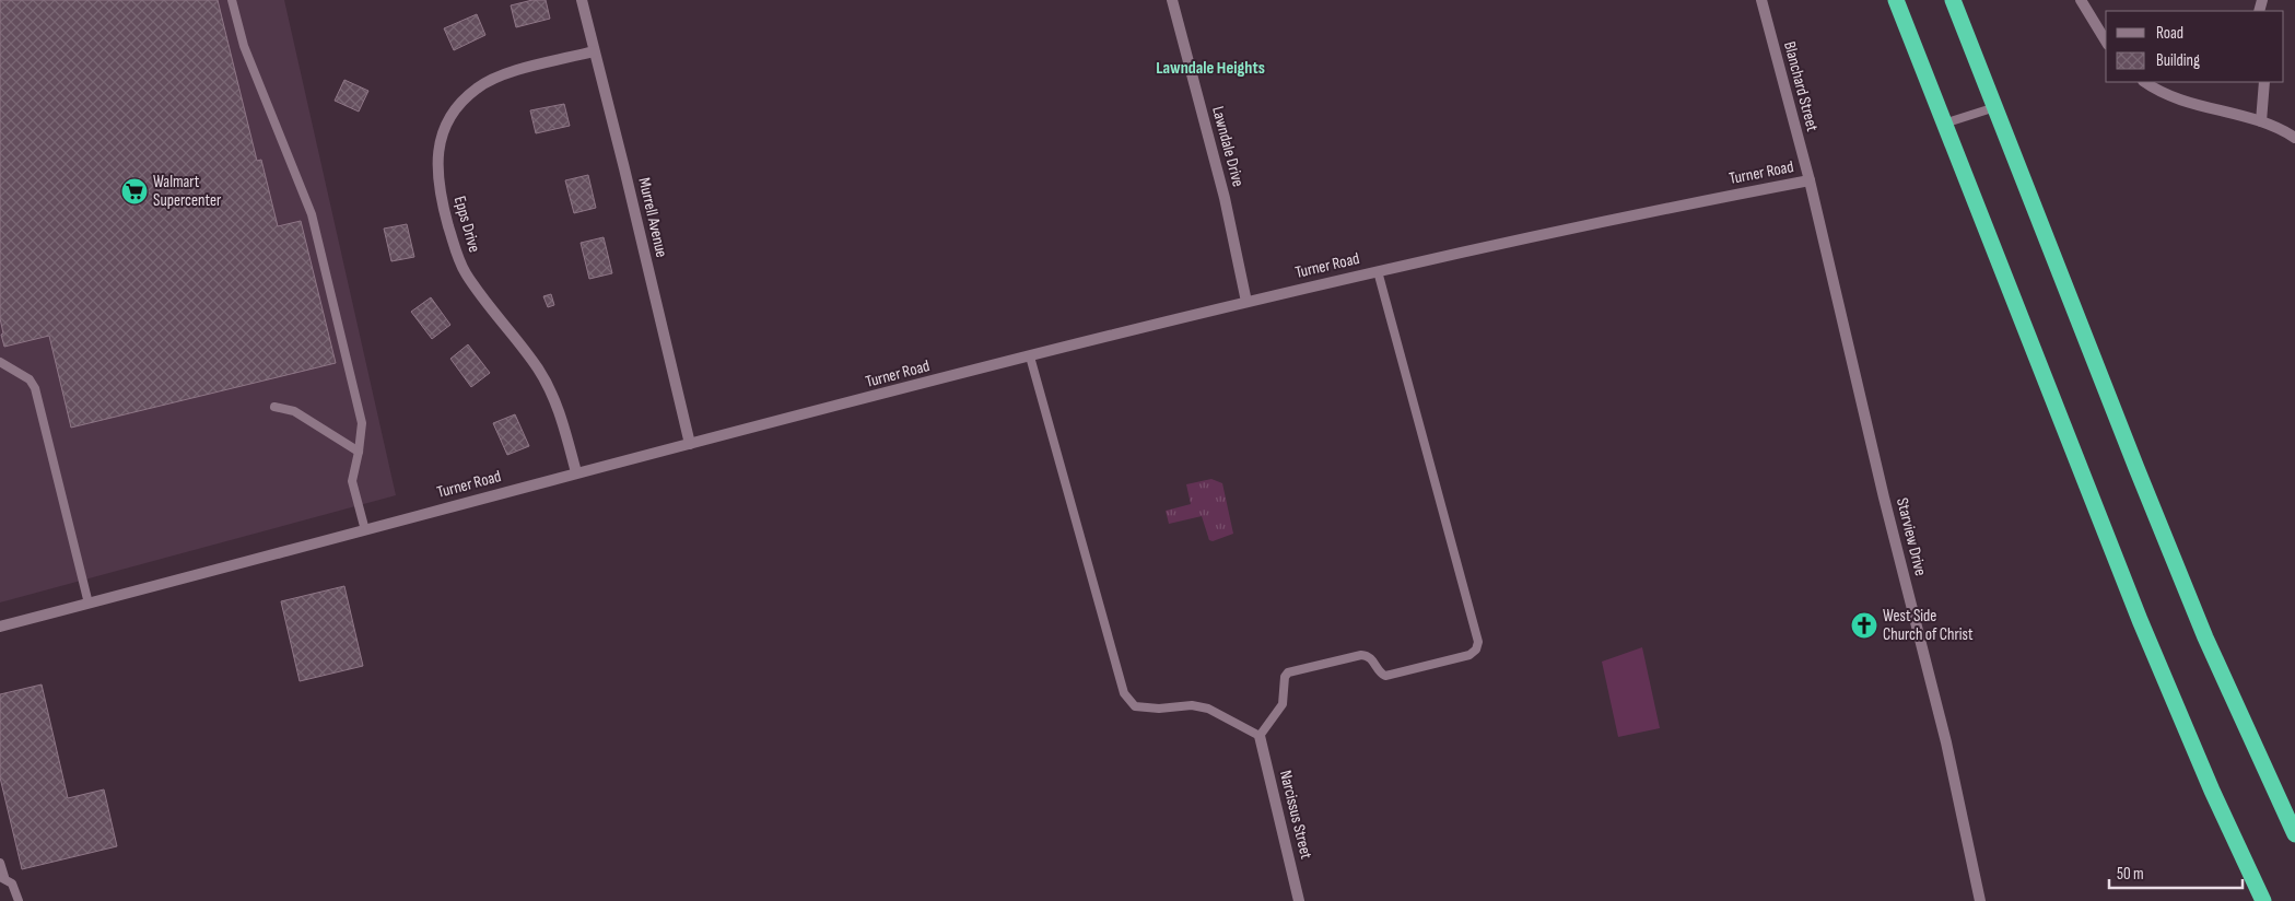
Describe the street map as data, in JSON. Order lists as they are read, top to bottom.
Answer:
{
  "streets": {
    "street": [
      "Blanchard Street",
      "Lawndale Drive",
      "Turner Road",
      "Murrell Avenue",
      "Epps Drive",
      "Starview Drive",
      "Narcissus Street"
    ]
  },
  "crossings": [
    ["Blanchard Street", "Turner Road"],
    ["Blanchard Street", "Starview Drive"],
    ["Lawndale Drive", "Turner Road"],
    ["Turner Road", "Murrell Avenue"],
    ["Turner Road", "Epps Drive"],
    ["Turner Road", "Starview Drive"],
    ["Murrell Avenue", "Epps Drive"]
  ],
  "districts": ["Lawndale Heights"],
  "places": {
    "supermarket": ["Walmart Supercenter"],
    "church": ["West Side Church of Christ"]
  },
  "legend": ["Road", "Building"],
  "scale_bar": "50 m"
}
